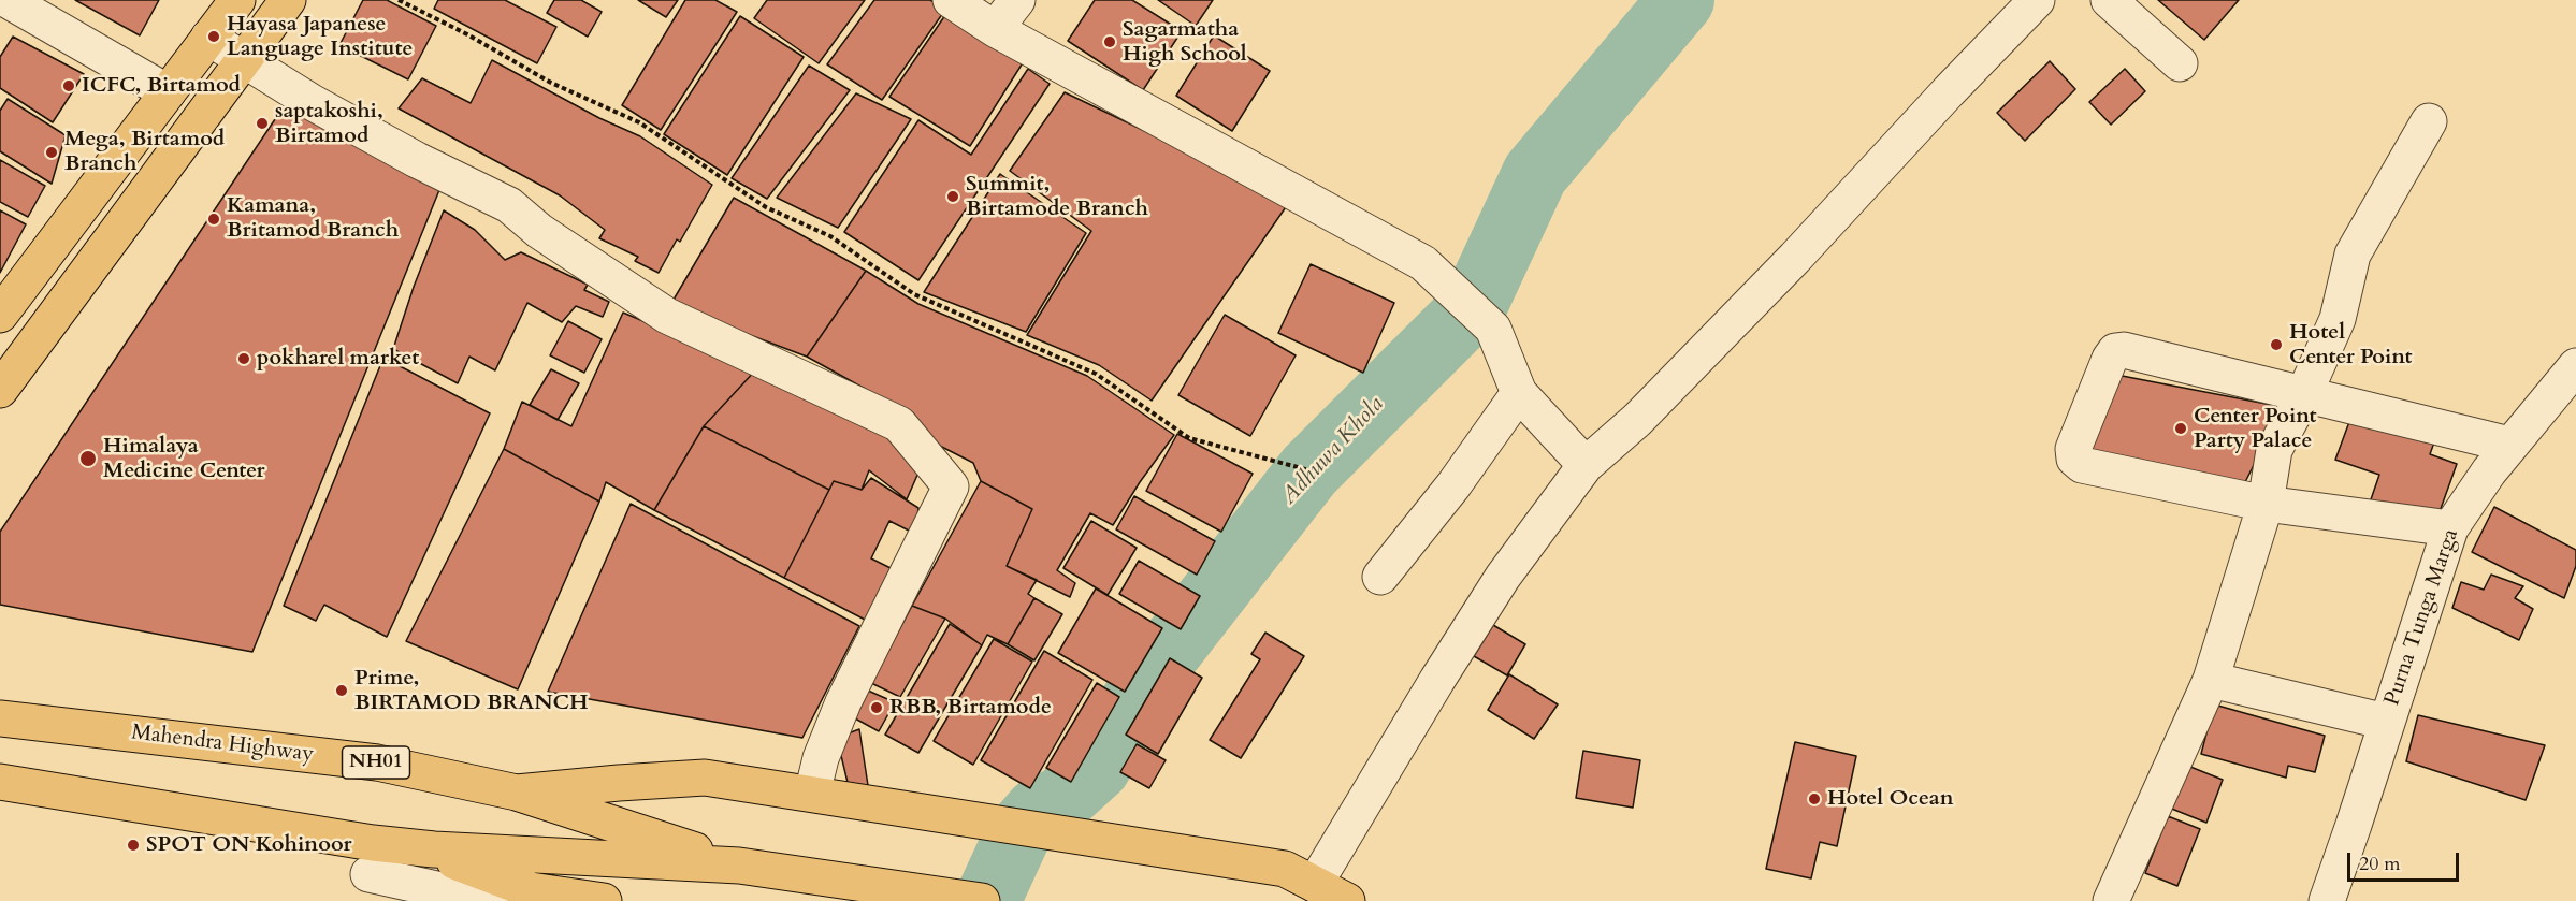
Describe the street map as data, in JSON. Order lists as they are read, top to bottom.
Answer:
{
  "streets": {
    "main road": ["Mahendra Highway", "NH01"],
    "street": ["Purna Tunga Marga"]
  },
  "water": ["Adhuwa Khola"],
  "places": [
    "Hayasa Japanese Language Institute",
    "Sagarmatha High School",
    "ICFC, Birtamod",
    "saptakoshi, Birtamod",
    "Mega, Birtamod Branch",
    "Summit, Birtamode Branch",
    "Kamana, Britamod Branch",
    "Hotel Center Point",
    "pokharel market",
    "Center Point Party Palace",
    "Himalaya Medicine Center",
    "Prime, BIRTAMOD BRANCH",
    "RBB, Birtamode",
    "Hotel Ocean",
    "SPOT ON Kohinoor"
  ],
  "scale_bar": "20 m"
}
